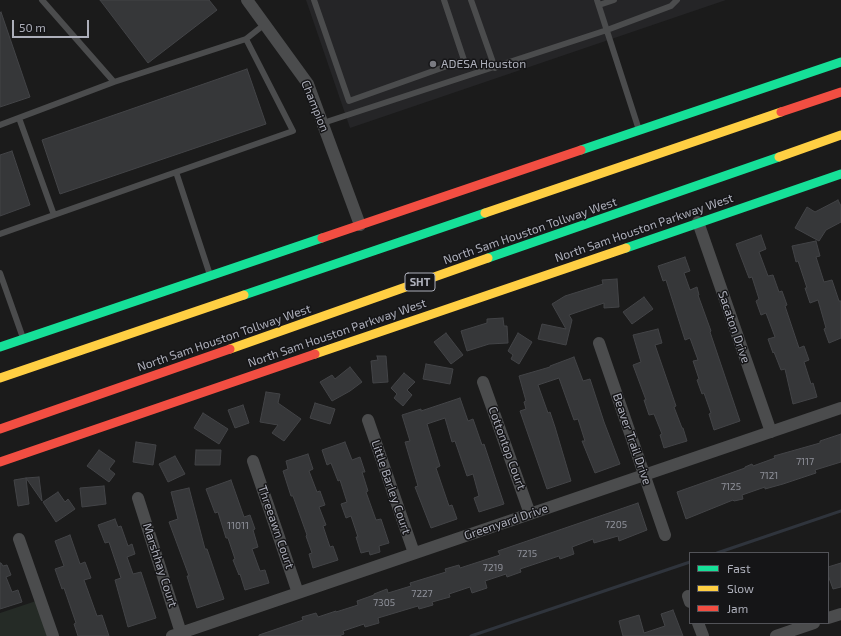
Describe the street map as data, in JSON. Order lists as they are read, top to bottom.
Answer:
{
  "streets": {
    "main road": ["North Sam Houston Parkway West", "North Sam Houston Tollway West", "SHT"],
    "street": [
      "Champion",
      "Sacaton Drive",
      "Beaver Trail Drive",
      "Cottontop Court",
      "Little Barley Court",
      "Greenyard Drive",
      "Threeawn Court",
      "Marshhay Court"
    ]
  },
  "crossings": [
    ["North Sam Houston Parkway West", "Sacaton Drive"],
    ["Sacaton Drive", "Greenyard Drive"],
    ["Beaver Trail Drive", "Greenyard Drive"],
    ["Cottontop Court", "Greenyard Drive"],
    ["Little Barley Court", "Greenyard Drive"],
    ["Greenyard Drive", "Threeawn Court"],
    ["Greenyard Drive", "Marshhay Court"]
  ],
  "places": ["ADESA Houston"],
  "house_numbers": [
    "7117",
    "7121",
    "7125",
    "7205",
    "11011",
    "7215",
    "7219",
    "7227",
    "7305"
  ],
  "legend": ["Fast", "Slow", "Jam"],
  "scale_bar": "50 m"
}
